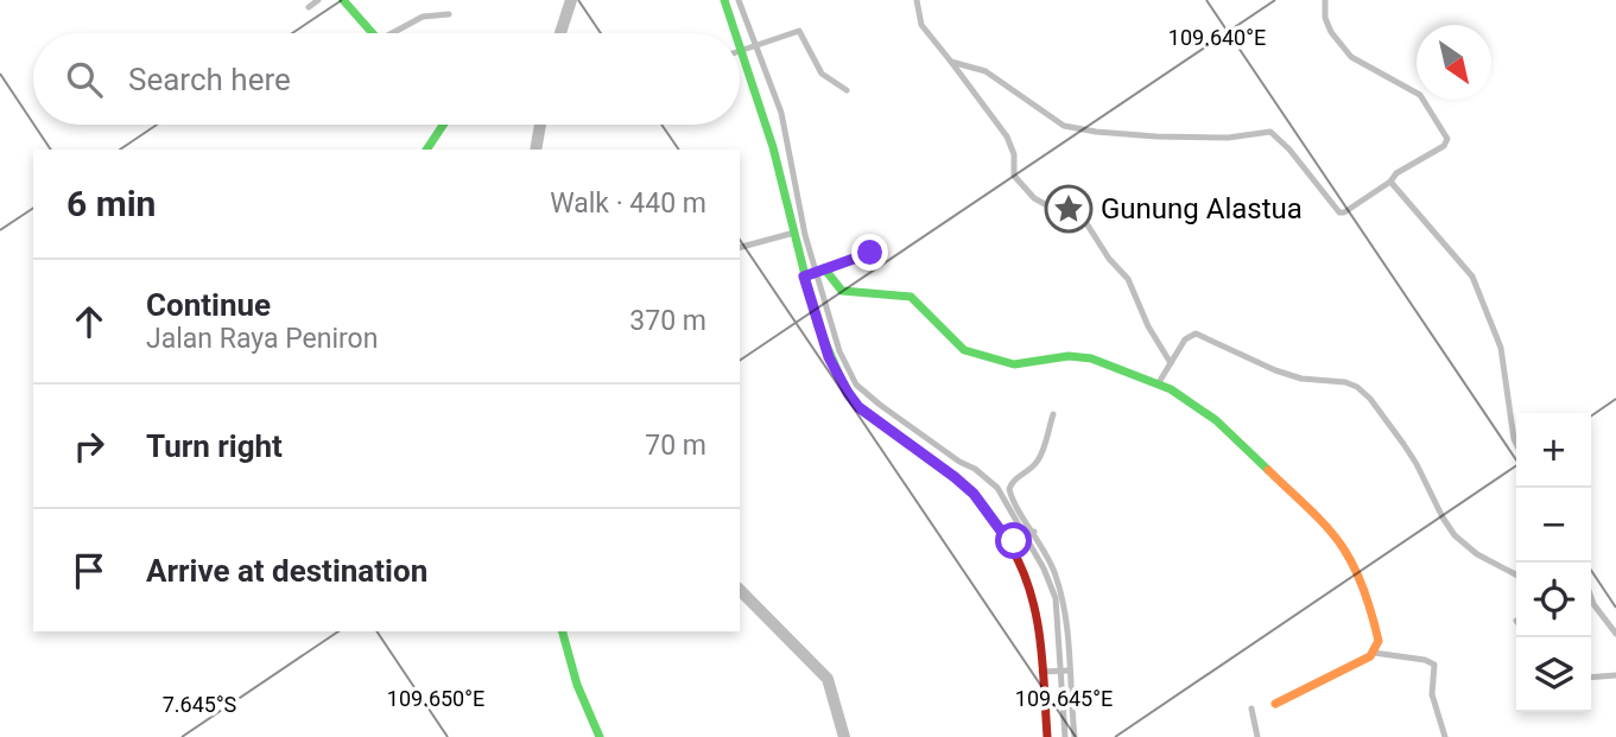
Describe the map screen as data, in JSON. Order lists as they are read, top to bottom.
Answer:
{
  "places": {
    "place": ["Gunung Alastua"]
  },
  "north": "bottom right",
  "page": {
    "search": "Search here",
    "heading": ["6 min", "Walk · 440 m"],
    "list": [
      ["Continue", "Jalan Raya Peniron", "370 m"],
      ["Turn right", "70 m"],
      "Arrive at destination"
    ],
    "map_buttons": ["+", "−"]
  },
  "coordinates": [
    "109.640°E",
    "109.650°E",
    "109.645°E",
    "7.645°S"
  ]
}
